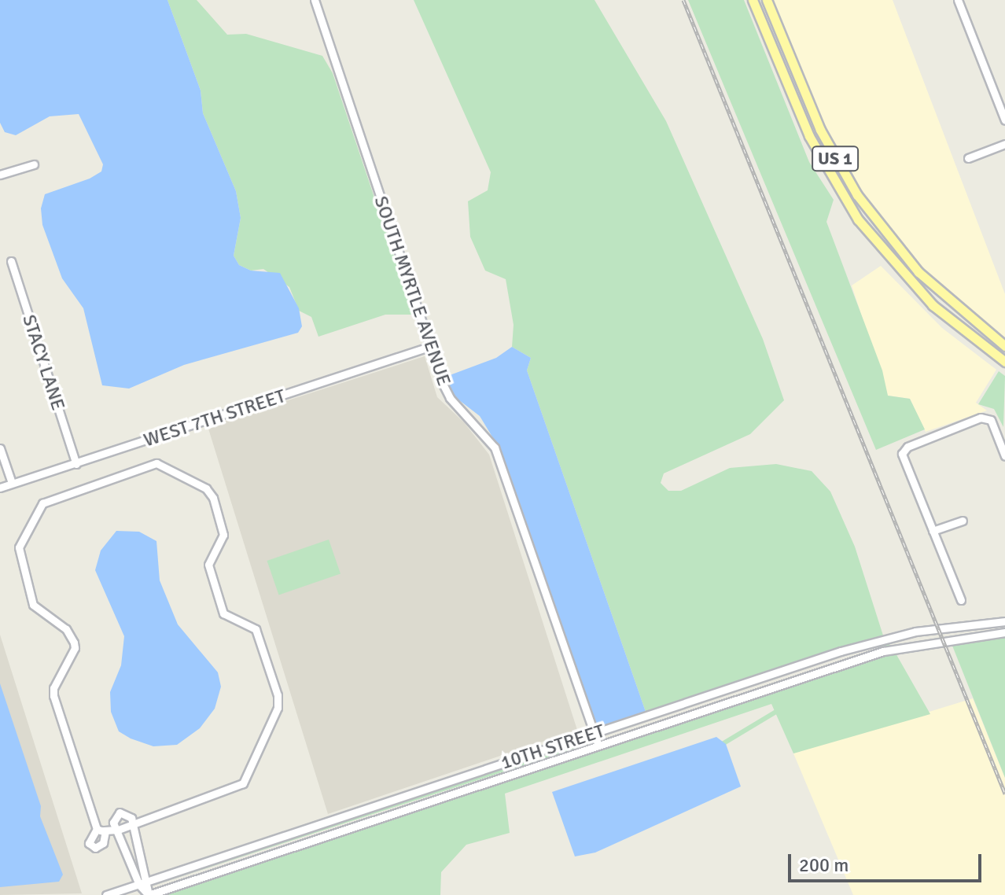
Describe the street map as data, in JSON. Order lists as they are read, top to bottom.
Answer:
{
  "streets": {
    "main road": ["US 1"],
    "street": [
      "SOUTH MYRTLE AVENUE",
      "STACY LANE",
      "WEST 7TH STREET",
      "10TH STREET"
    ]
  },
  "crossings": [
    ["SOUTH MYRTLE AVENUE", "WEST 7TH STREET"],
    ["SOUTH MYRTLE AVENUE", "10TH STREET"],
    ["STACY LANE", "WEST 7TH STREET"]
  ],
  "scale_bar": "200 m"
}
